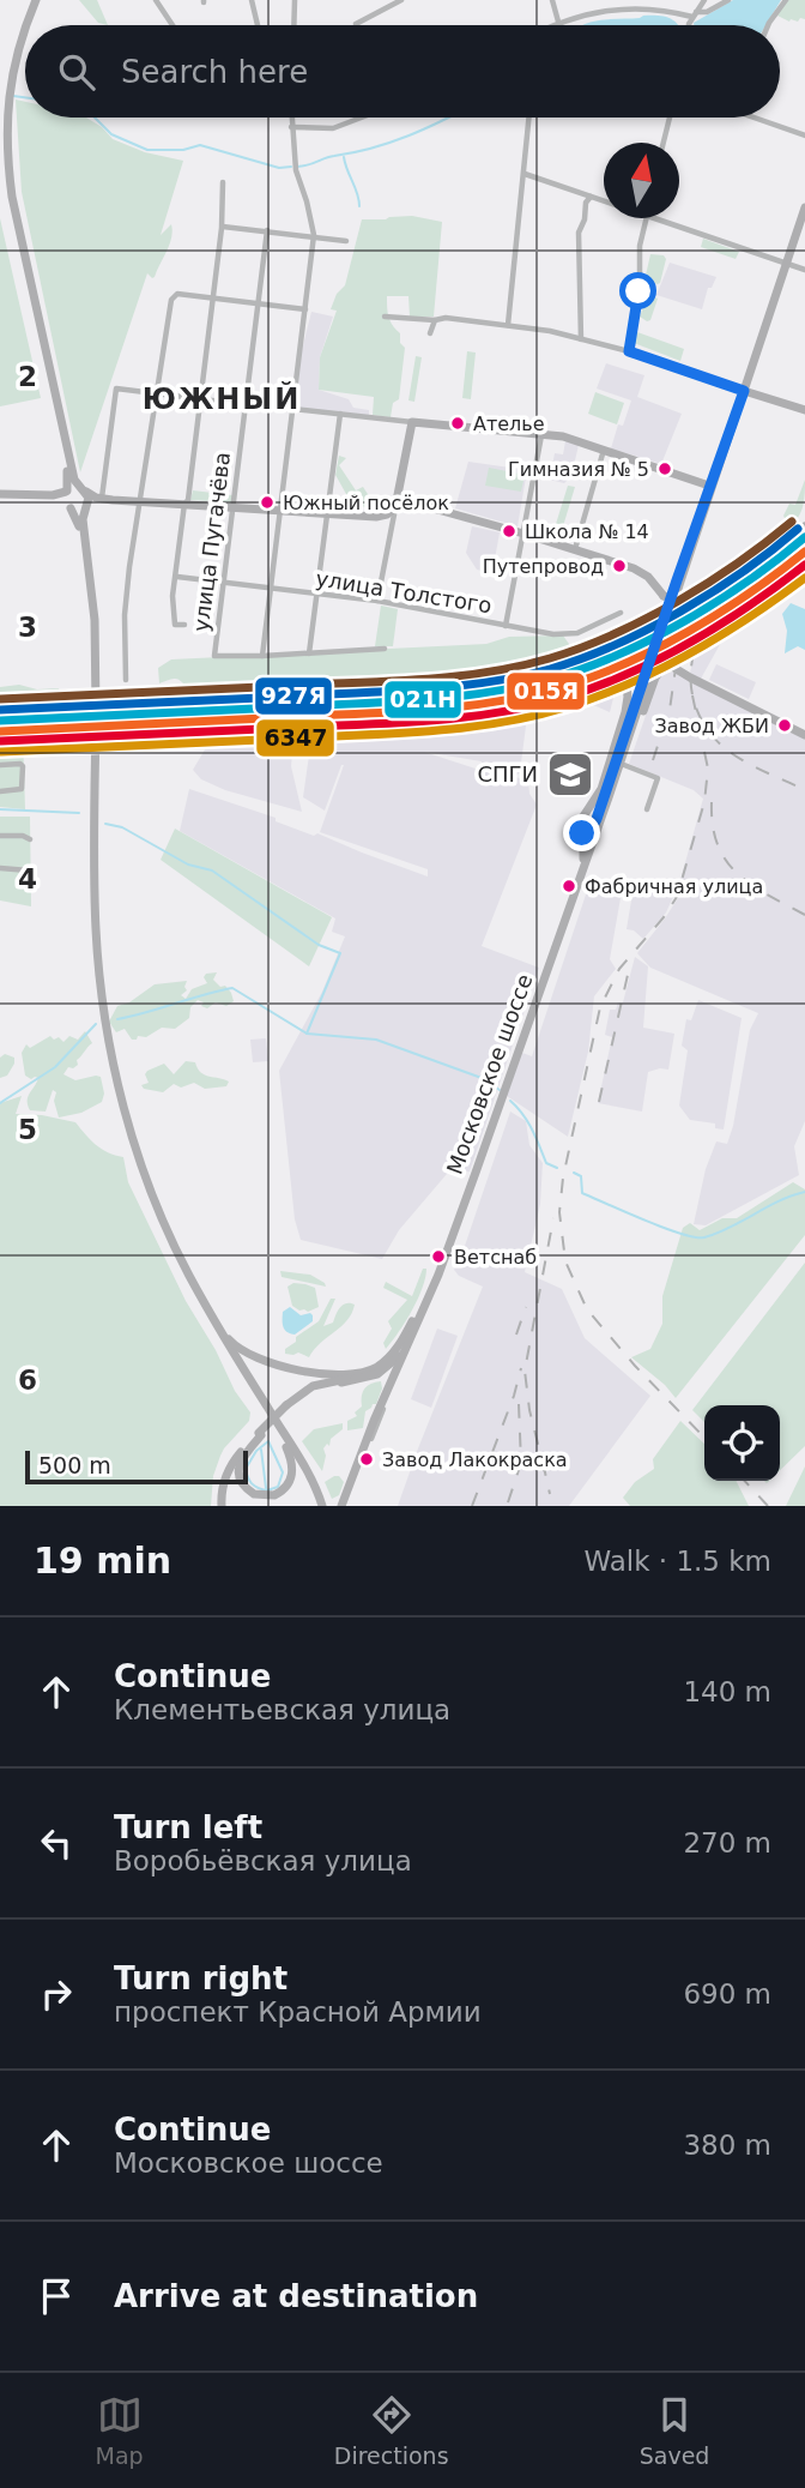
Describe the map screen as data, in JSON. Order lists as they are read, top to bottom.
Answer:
{
  "streets": {
    "main road": ["Московское шоссе"],
    "street": ["улица Пугачёва", "улица Толстого"]
  },
  "crossings": [
    ["улица Пугачёва", "улица Толстого"]
  ],
  "districts": ["ЮЖНЫЙ"],
  "places": {
    "other": [
      "Ателье",
      "Гимназия № 5",
      "Южный посёлок",
      "Школа № 14",
      "Путепровод",
      "Завод ЖБИ",
      "Фабричная улица",
      "Ветснаб",
      "Завод Лакокраска"
    ],
    "school or university": ["СПГИ"]
  },
  "lines": [
    "transit line 927Я",
    "transit line 021Н",
    "transit line 015Я",
    "transit line 6347"
  ],
  "scale_bar": "500 m",
  "north": "top",
  "page": {
    "search": "Search here",
    "scale": "500 m",
    "heading": ["19 min", "Walk · 1.5 km"],
    "list": [
      ["Continue", "Клементьевская улица", "140 m"],
      ["Turn left", "Воробьёвская улица", "270 m"],
      ["Turn right", "проспект Красной Армии", "690 m"],
      ["Continue", "Московское шоссе", "380 m"],
      "Arrive at destination"
    ],
    "nav": ["Map", "Directions", "Saved"]
  },
  "grid": {
    "rows": [
      "2",
      "3",
      "4",
      "5",
      "6"
    ]
  }
}
